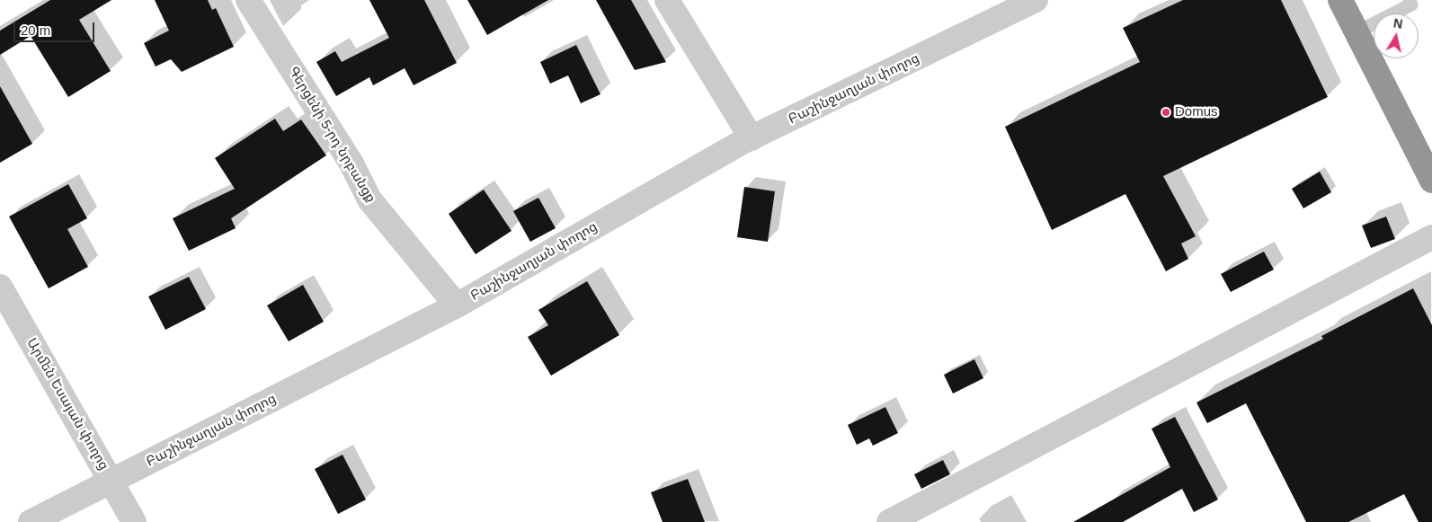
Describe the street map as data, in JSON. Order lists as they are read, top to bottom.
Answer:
{
  "streets": {
    "street": ["Բաշինջաղյան փողոց", "Գերցենի 5-րդ նրբանցք", "Արմեն Եսայան փողոց"]
  },
  "crossings": [
    ["Բաշինջաղյան փողոց", "Գերցենի 5-րդ նրբանցք"],
    ["Բաշինջաղյան փողոց", "Արմեն Եսայան փողոց"]
  ],
  "places": ["Domus"],
  "scale_bar": "20 m",
  "north": "top"
}
